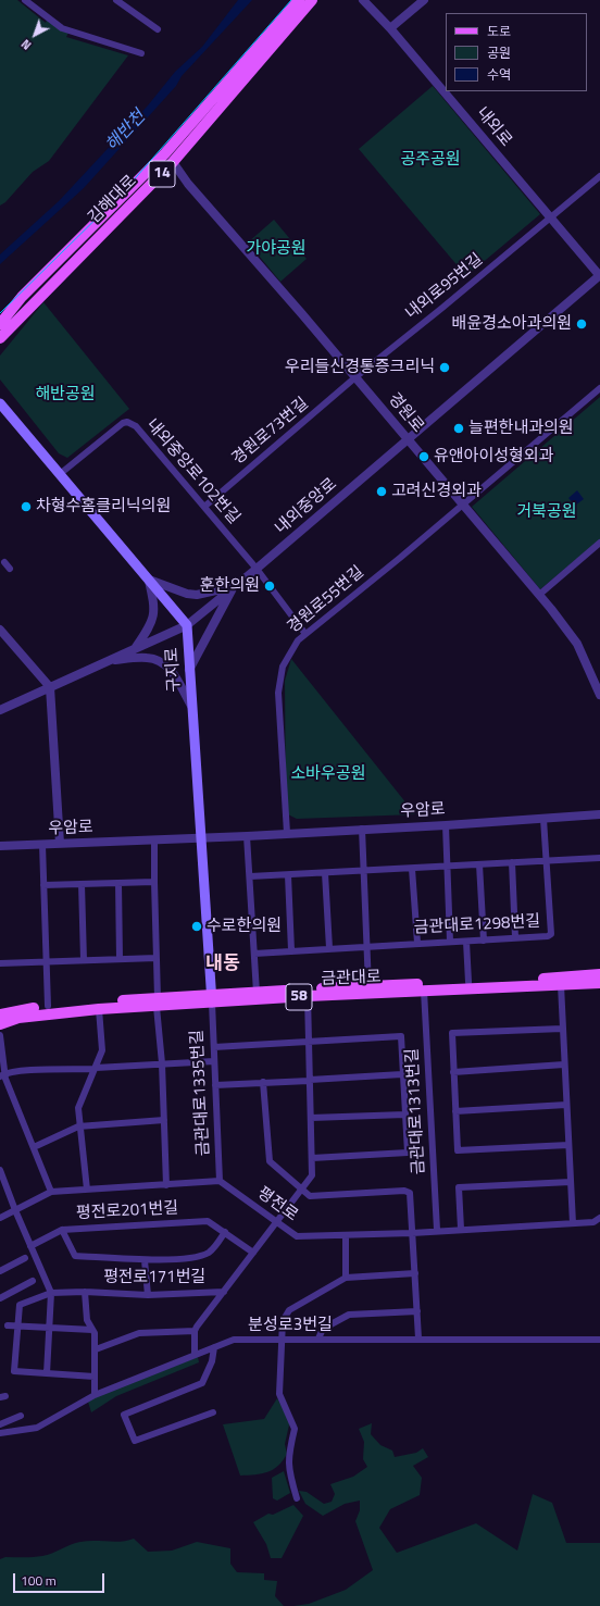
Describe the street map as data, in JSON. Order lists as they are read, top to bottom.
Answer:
{
  "streets": {
    "main road": [
      "14",
      "김해대로",
      "구지로",
      "금관대로",
      "58"
    ],
    "street": [
      "내외로",
      "내외로95번길",
      "경원로",
      "경원로73번길",
      "내외중앙로102번길",
      "내외중앙로",
      "경원로55번길",
      "우암로",
      "금관대로1298번길",
      "금관대로1335번길",
      "금관대로1313번길",
      "평전로",
      "평전로201번길",
      "평전로171번길",
      "분성로3번길"
    ]
  },
  "crossings": [
    ["내외로", "내외로95번길"],
    ["내외로", "내외중앙로"],
    ["김해대로", "경원로"],
    ["내외로95번길", "경원로"],
    ["내외로95번길", "경원로73번길"],
    ["경원로", "경원로73번길"],
    ["경원로", "내외중앙로"],
    ["경원로", "경원로55번길"],
    ["경원로73번길", "내외중앙로102번길"],
    ["내외중앙로102번길", "내외중앙로"],
    ["내외중앙로102번길", "경원로55번길"],
    ["내외중앙로102번길", "구지로"],
    ["내외중앙로", "구지로"],
    ["경원로55번길", "우암로"],
    ["구지로", "우암로"],
    ["구지로", "금관대로"],
    ["구지로", "금관대로1335번길"],
    ["우암로", "금관대로1298번길"],
    ["금관대로", "금관대로1335번길"],
    ["금관대로", "금관대로1313번길"],
    ["금관대로", "평전로171번길"],
    ["금관대로1335번길", "평전로"],
    ["금관대로1313번길", "평전로"],
    ["금관대로1313번길", "평전로171번길"],
    ["평전로", "평전로171번길"],
    ["평전로201번길", "평전로171번길"]
  ],
  "districts": ["내동"],
  "water": ["해반천"],
  "parks": [
    "공주공원",
    "가야공원",
    "해반공원",
    "거북공원",
    "소바우공원"
  ],
  "places": [
    "배윤경소아과의원",
    "우리들신경통증크리닉",
    "늘편한내과의원",
    "유앤아이성형외과",
    "고려신경외과",
    "차형수홈클리닉의원",
    "훈한의원",
    "수로한의원"
  ],
  "legend": ["도로", "공원", "수역"],
  "scale_bar": "100 m",
  "north": "bottom left"
}
